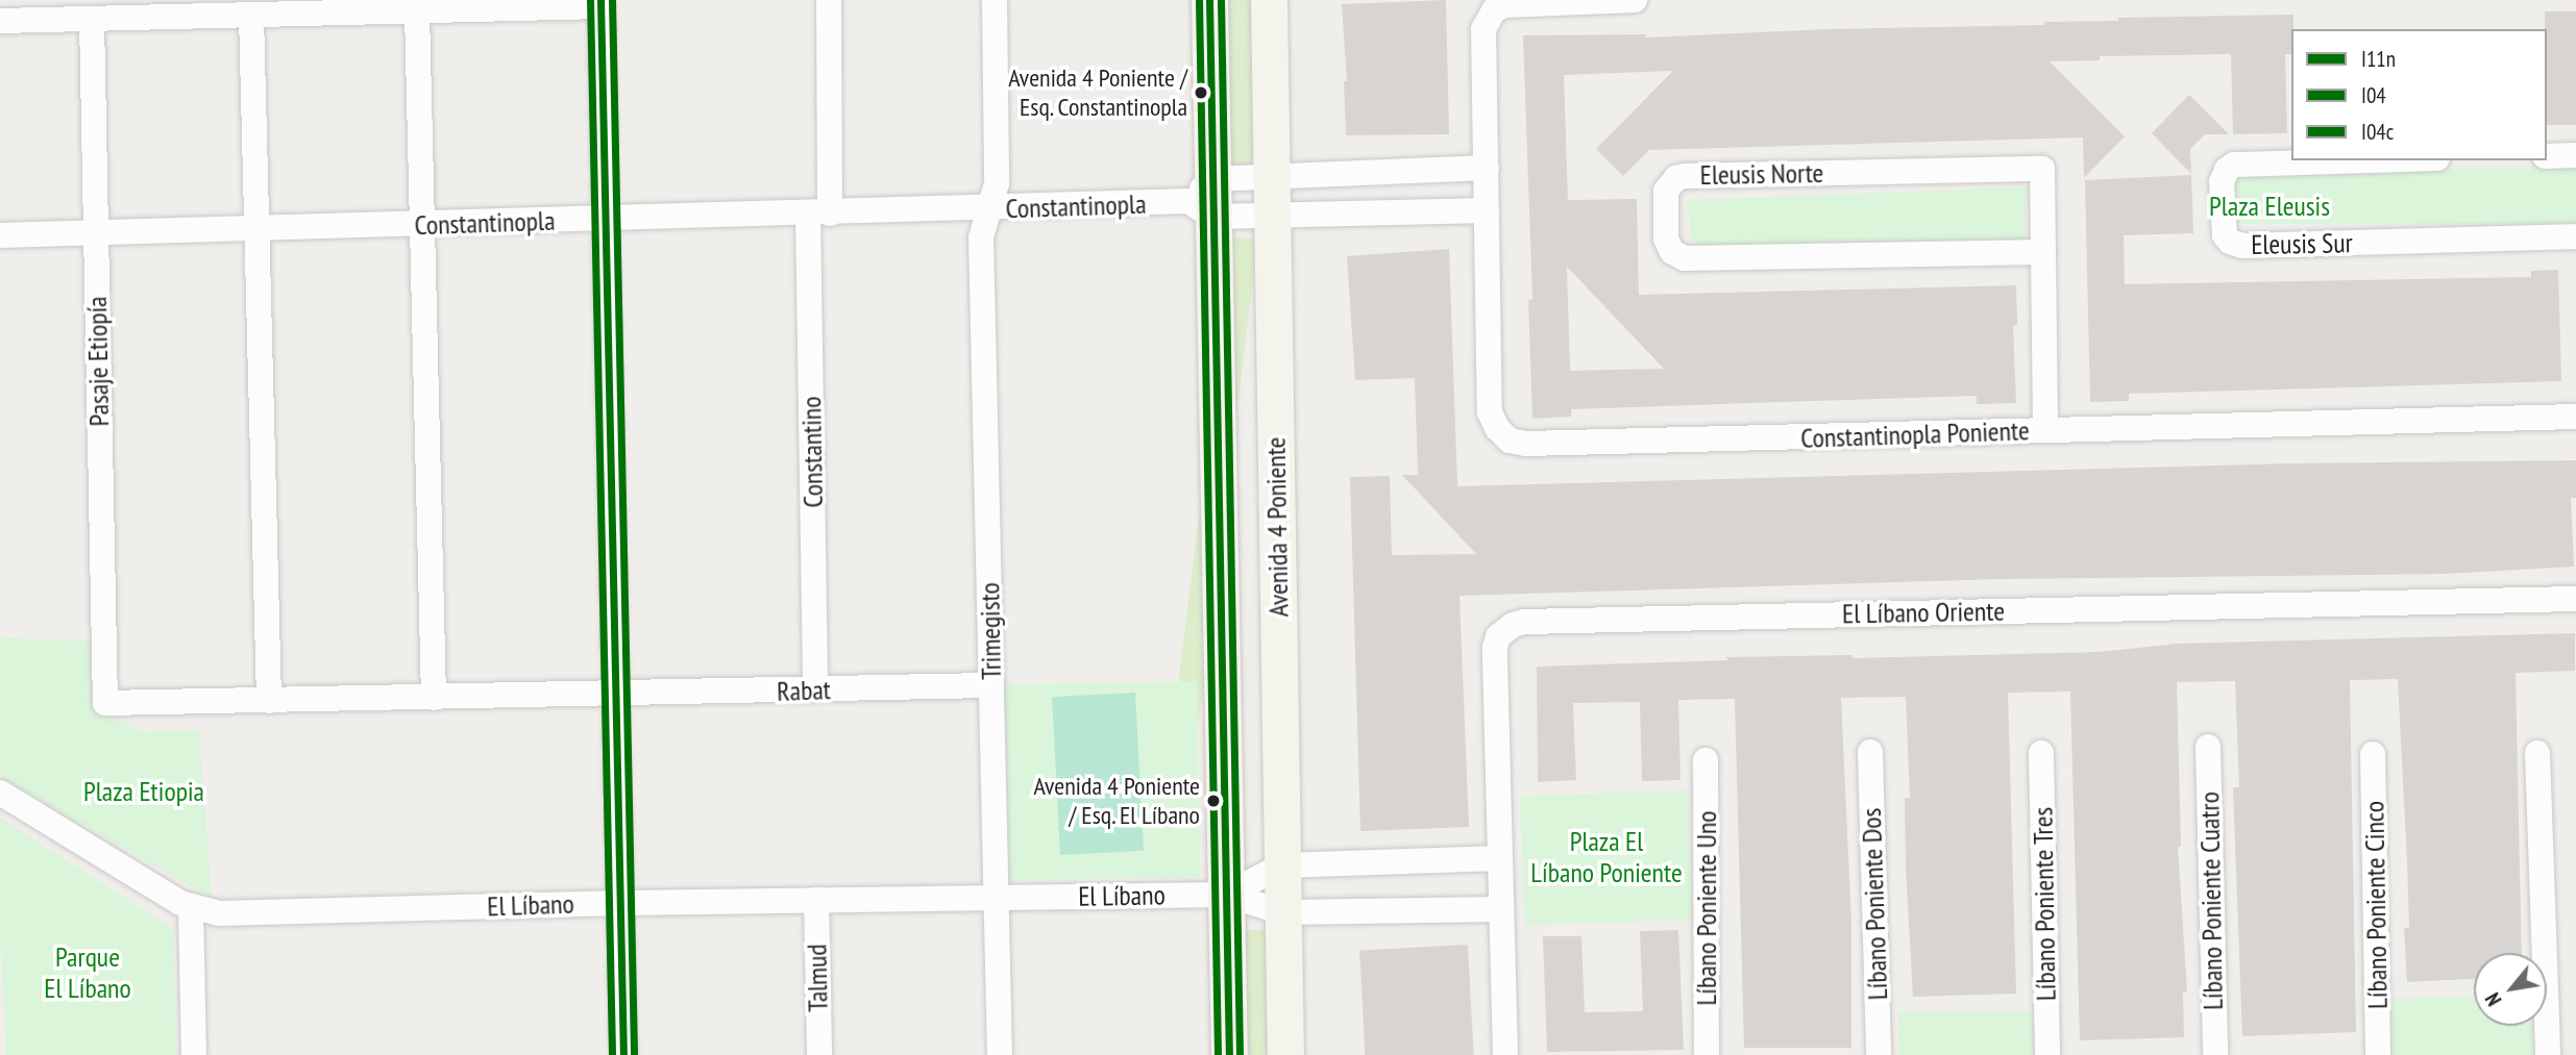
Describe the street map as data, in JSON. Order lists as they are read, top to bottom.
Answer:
{
  "streets": {
    "street": [
      "Eleusis Norte",
      "Constantinopla",
      "Eleusis Sur",
      "Pasaje Etiopía",
      "Constantinopla Poniente",
      "Constantino",
      "Avenida 4 Poniente",
      "El Líbano Oriente",
      "Trimegisto",
      "Rabat",
      "El Líbano",
      "Líbano Poniente Cuatro",
      "Líbano Poniente Dos",
      "Líbano Poniente Tres",
      "Líbano Poniente Cinco",
      "Líbano Poniente Uno",
      "Talmud"
    ]
  },
  "crossings": [
    ["Eleusis Norte", "Constantinopla Poniente"],
    ["Constantinopla", "Pasaje Etiopía"],
    ["Constantinopla", "Constantinopla Poniente"],
    ["Constantinopla", "Constantino"],
    ["Constantinopla", "Avenida 4 Poniente"],
    ["Constantinopla", "Trimegisto"],
    ["Pasaje Etiopía", "Rabat"],
    ["Constantino", "Rabat"],
    ["Avenida 4 Poniente", "El Líbano"],
    ["El Líbano Oriente", "El Líbano"],
    ["Trimegisto", "Rabat"],
    ["Trimegisto", "El Líbano"],
    ["El Líbano", "Talmud"]
  ],
  "parks": [
    "Plaza Eleusis",
    "Plaza Etiopia",
    "Plaza El Líbano Poniente",
    "Parque El Líbano"
  ],
  "places": ["Avenida 4 Poniente / Esq. Constantinopla", "Avenida 4 Poniente / Esq. El Líbano"],
  "lines": ["transit line I11n", "transit line I04", "transit line I04c"],
  "legend": ["I11n", "I04", "I04c"],
  "north": "bottom left"
}
